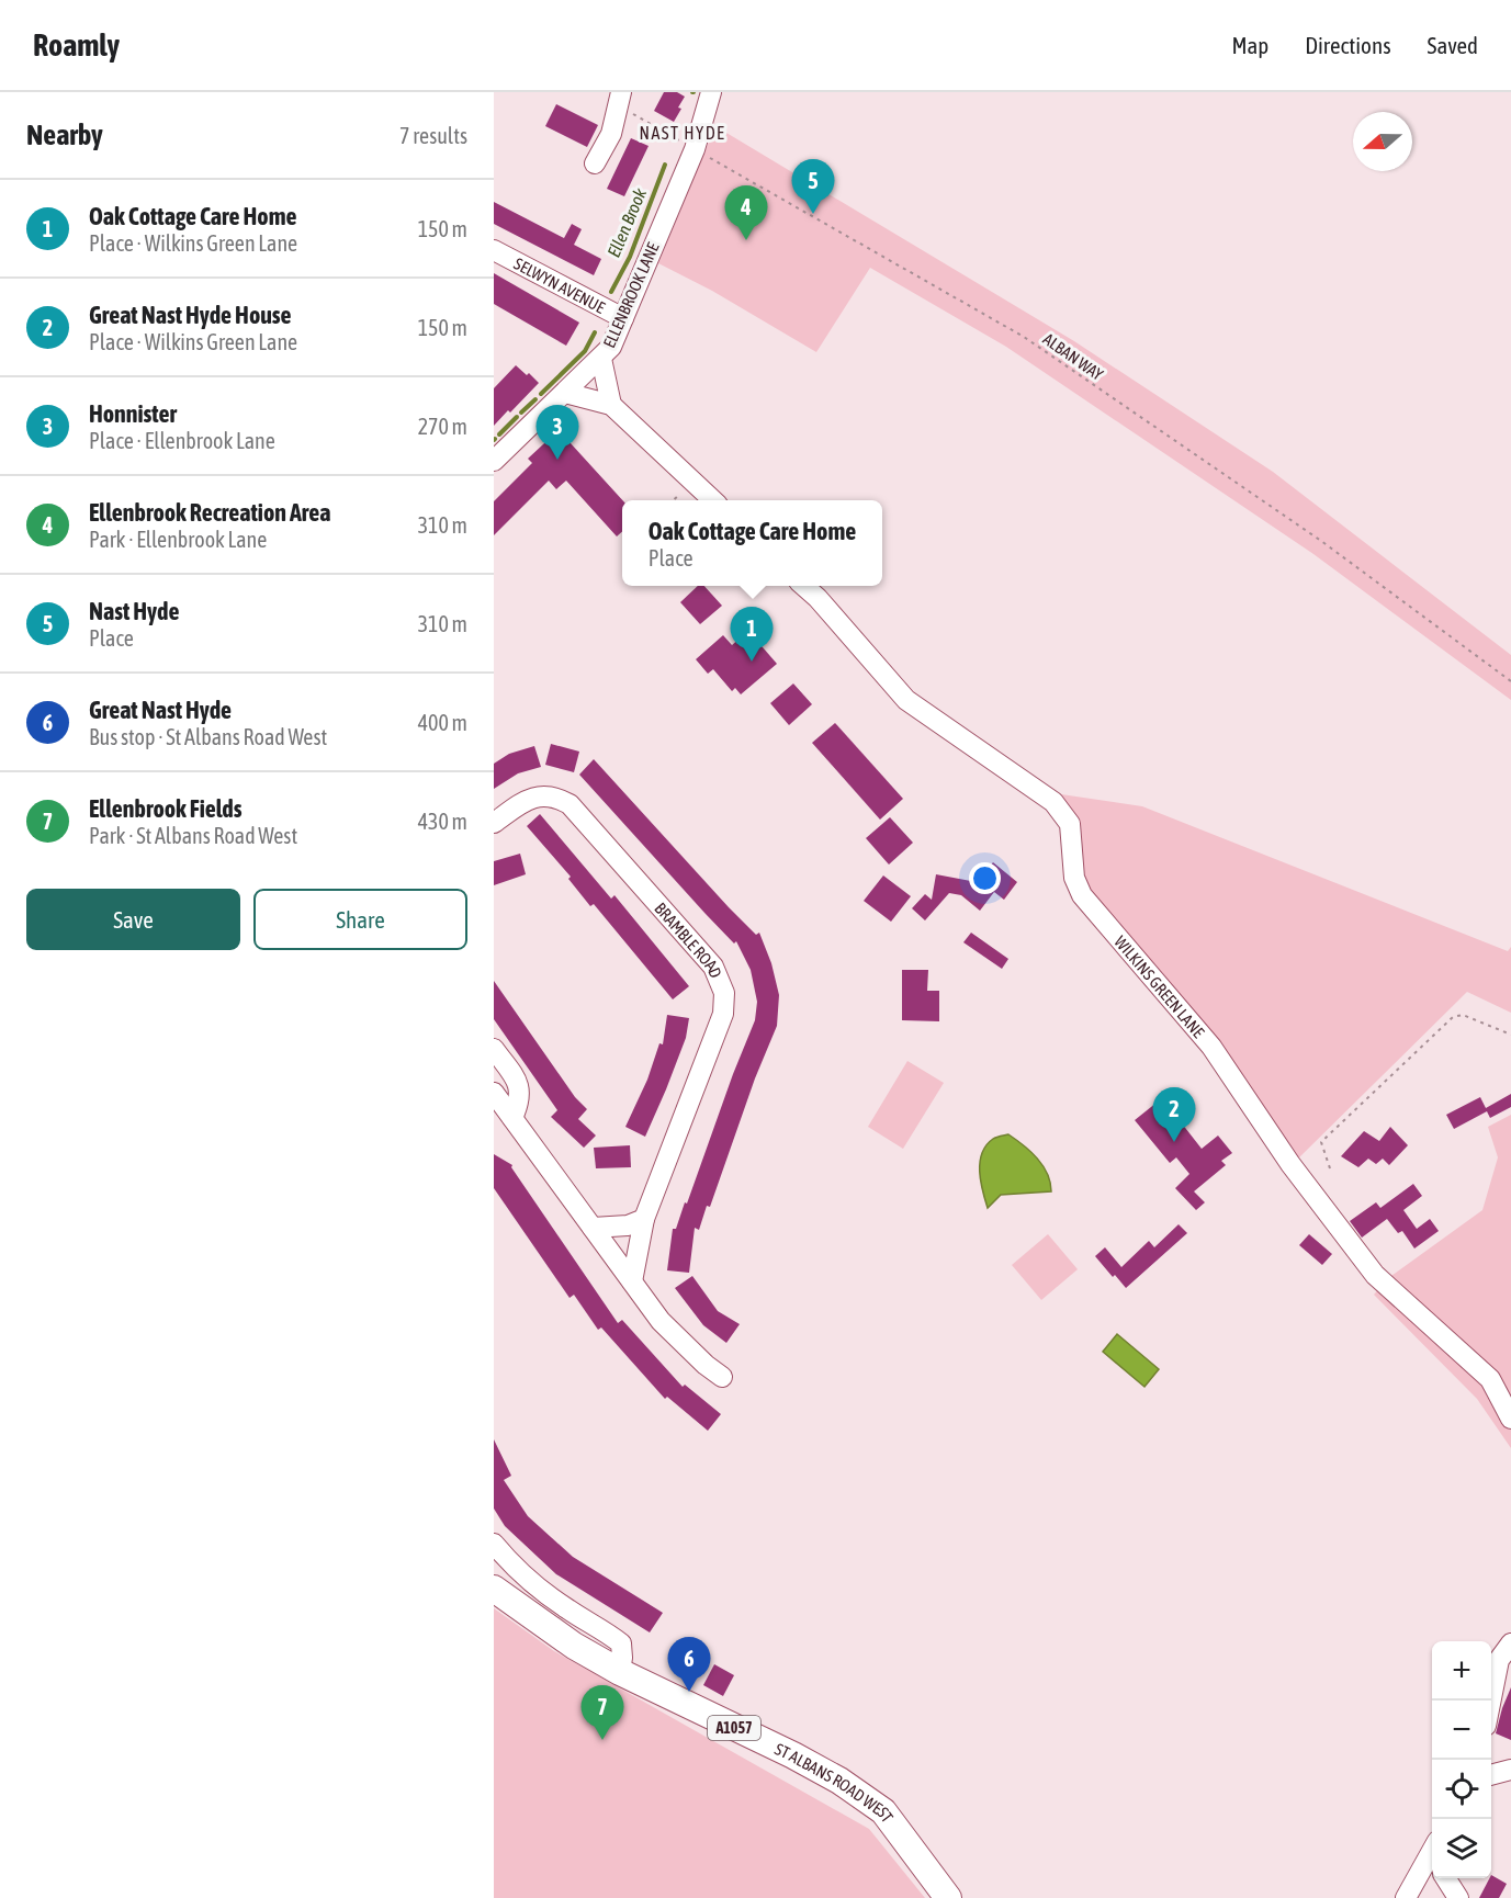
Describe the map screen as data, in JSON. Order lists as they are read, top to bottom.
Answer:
{
  "streets": {
    "main road": ["A1057", "ST ALBANS ROAD WEST"],
    "street": [
      "SELWYN AVENUE",
      "ELLENBROOK LANE",
      "BRAMBLE ROAD",
      "WILKINS GREEN LANE"
    ],
    "path": ["ALBAN WAY"]
  },
  "crossings": [
    ["SELWYN AVENUE", "ELLENBROOK LANE"],
    ["ELLENBROOK LANE", "ALBAN WAY"]
  ],
  "districts": ["NAST HYDE"],
  "water": ["Ellen Brook"],
  "north": "left",
  "page": {
    "header": "Roamly",
    "nav": ["Map", "Directions", "Saved"],
    "heading": ["Nearby", "7 results"],
    "pins": [
      "5",
      "4",
      "3",
      "1",
      "2",
      "6",
      "7"
    ],
    "list": [
      {
        "mark": "1",
        "name": "Oak Cottage Care Home",
        "note": "Place · Wilkins Green Lane",
        "value": "150 m"
      },
      {
        "mark": "2",
        "name": "Great Nast Hyde House",
        "note": "Place · Wilkins Green Lane",
        "value": "150 m"
      },
      {
        "mark": "3",
        "name": "Honnister",
        "note": "Place · Ellenbrook Lane",
        "value": "270 m"
      },
      {
        "mark": "4",
        "name": "Ellenbrook Recreation Area",
        "note": "Park · Ellenbrook Lane",
        "value": "310 m"
      },
      {
        "mark": "5",
        "name": "Nast Hyde",
        "note": "Place",
        "value": "310 m"
      },
      {
        "mark": "6",
        "name": "Great Nast Hyde",
        "note": "Bus stop · St Albans Road West",
        "value": "400 m"
      },
      {
        "mark": "7",
        "name": "Ellenbrook Fields",
        "note": "Park · St Albans Road West",
        "value": "430 m"
      }
    ],
    "popup": ["Oak Cottage Care Home", "Place"],
    "buttons": ["Save", "Share"],
    "map_buttons": ["+", "−"]
  }
}
